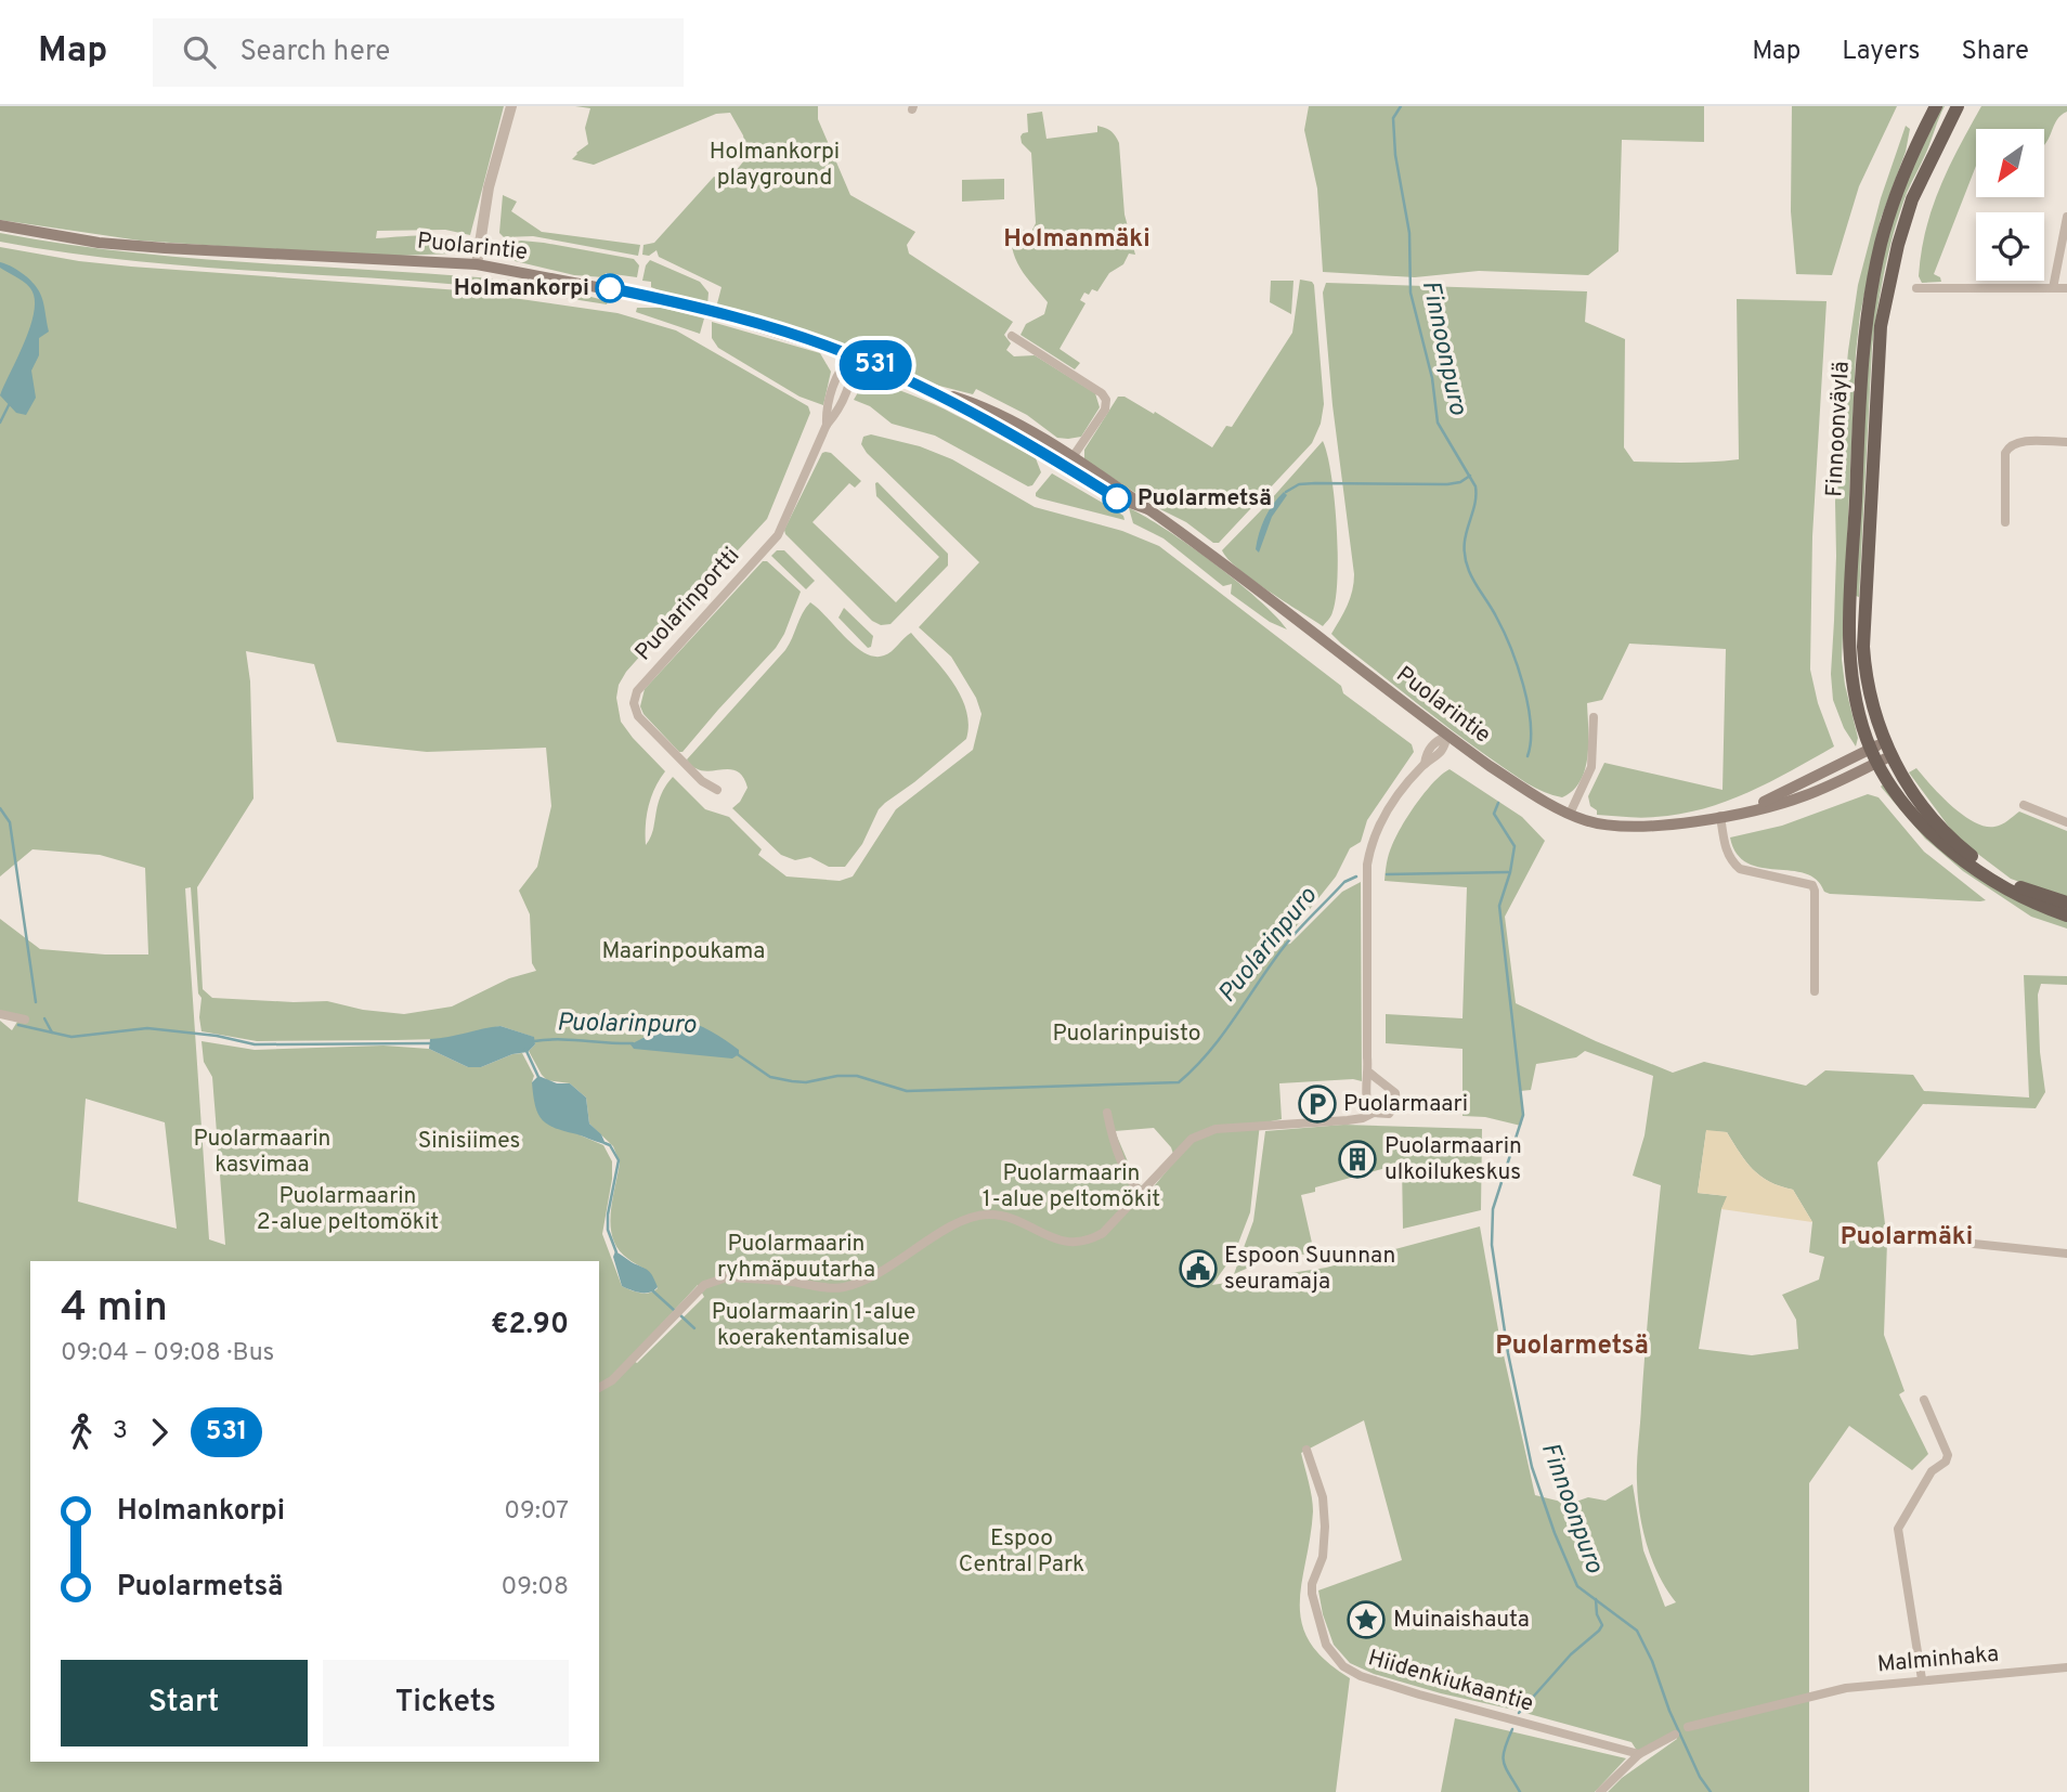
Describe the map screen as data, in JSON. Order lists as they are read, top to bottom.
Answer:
{
  "streets": {
    "main road": ["Puolarintie", "Finnoonväylä"],
    "street": ["Puolarinportti", "Malminhaka", "Hiidenkiukaantie"]
  },
  "crossings": [
    ["Puolarintie", "Finnoonväylä"],
    ["Puolarintie", "Puolarinportti"]
  ],
  "districts": ["Holmanmäki", "Puolarmäki", "Puolarmetsä"],
  "water": ["Finnoonpuro", "Puolarinpuro"],
  "parks": [
    "Holmankorpi playground",
    "Maarinpoukama",
    "Puolarinpuisto",
    "Puolarmaarin kasvimaa",
    "Sinisiimes",
    "Puolarmaarin 1-alue peltomökit",
    "Puolarmaarin 2-alue peltomökit",
    "Puolarmaarin ryhmäpuutarha",
    "Puolarmaarin 1-alue koerakentamisalue",
    "Espoo Central Park"
  ],
  "places": {
    "other": ["Holmankorpi", "Puolarmetsä"],
    "parking": ["Puolarmaari"],
    "building": ["Puolarmaarin ulkoilukeskus"],
    "public building": ["Espoon Suunnan seuramaja"],
    "place": ["Muinaishauta"]
  },
  "lines": ["bus line 531"],
  "north": "bottom left",
  "page": {
    "header": "Map",
    "search": "Search here",
    "nav": ["Map", "Layers", "Share"],
    "on_map": "531",
    "heading": ["4 min", "09:04 – 09:08 · Bus", "€2.90"],
    "legs": ["3", "531"],
    "list": [
      {
        "name": "Holmankorpi",
        "value": "09:07"
      },
      {
        "name": "Puolarmetsä",
        "value": "09:08"
      }
    ],
    "buttons": ["Start", "Tickets"]
  }
}
